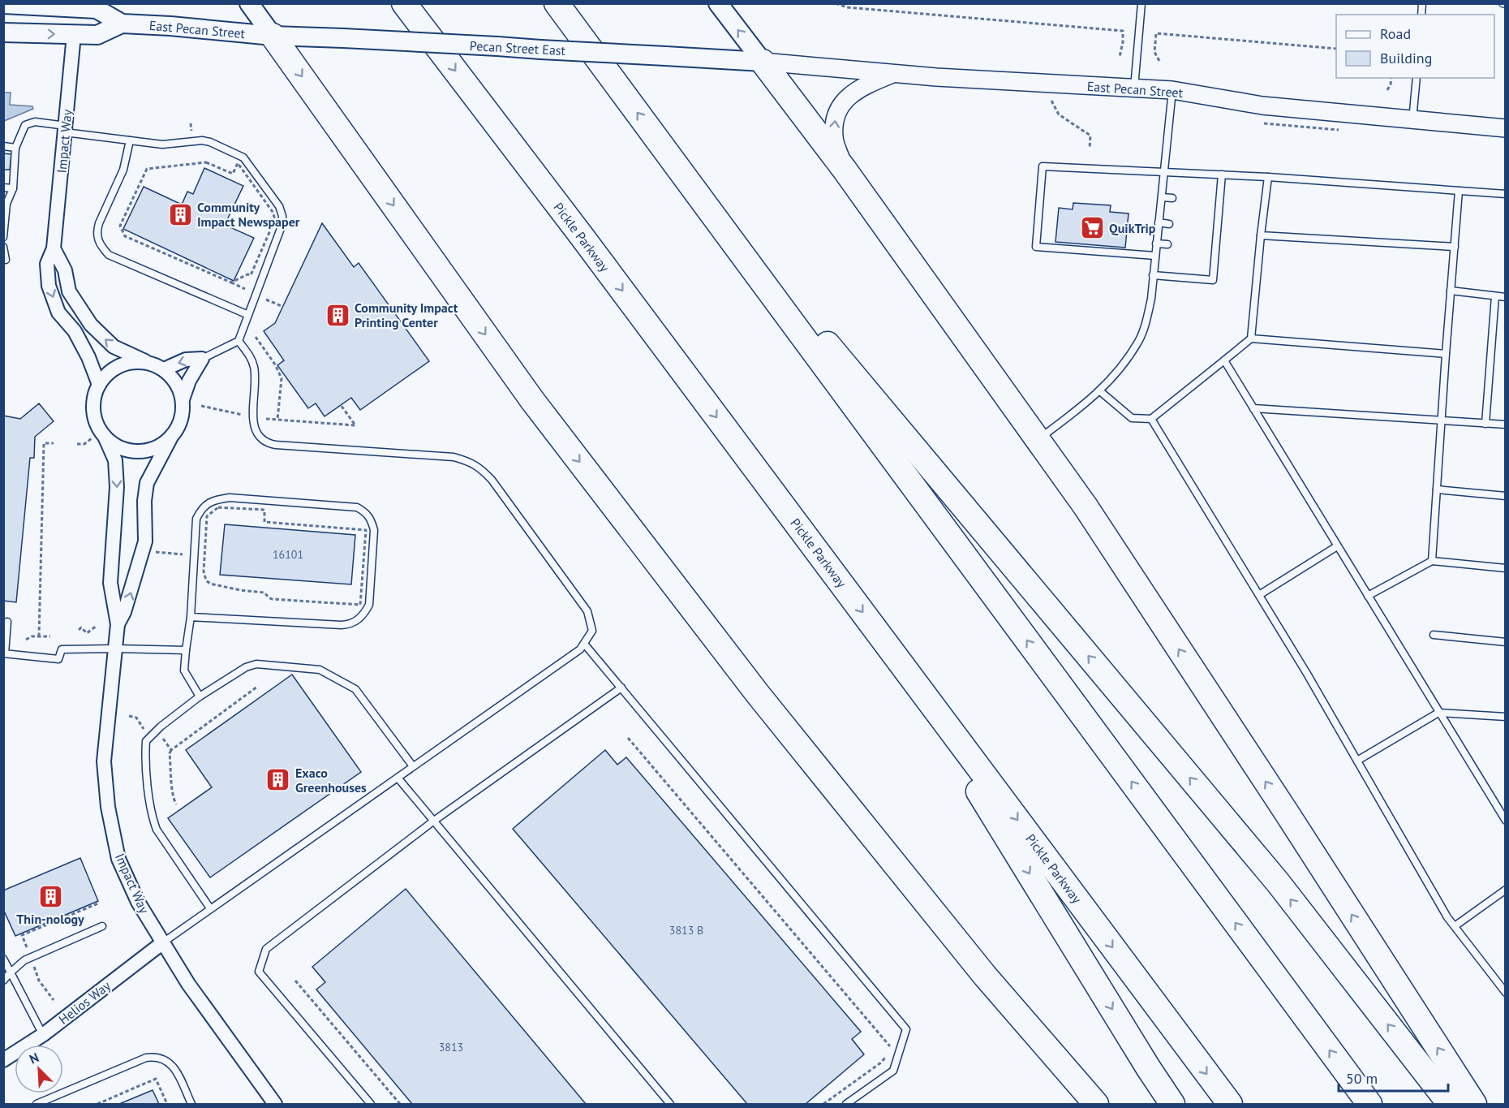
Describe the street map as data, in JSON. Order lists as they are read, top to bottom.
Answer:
{
  "streets": {
    "highway": ["Pickle Parkway"],
    "main road": ["East Pecan Street", "Pecan Street East"],
    "street": ["Impact Way", "Helios Way"]
  },
  "crossings": [
    ["East Pecan Street", "Pecan Street East"],
    ["East Pecan Street", "Impact Way"],
    ["Impact Way", "Helios Way"]
  ],
  "places": {
    "building": [
      "Community Impact Newspaper",
      "Community Impact Printing Center",
      "Exaco Greenhouses",
      "Thin-nology"
    ],
    "supermarket": ["QuikTrip"]
  },
  "house_numbers": ["16101", "3813 B", "3813"],
  "legend": ["Road", "Building"],
  "scale_bar": "50 m",
  "north": "top left"
}
